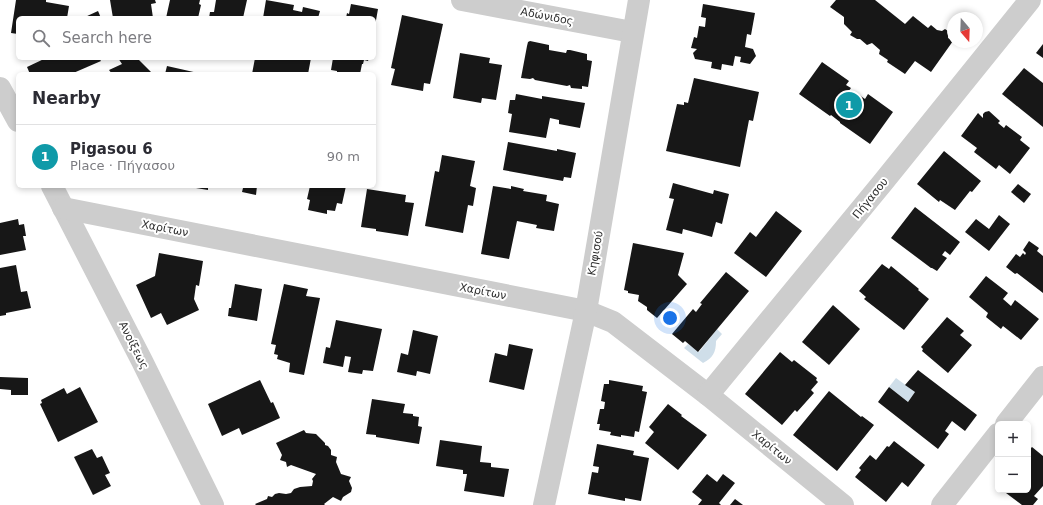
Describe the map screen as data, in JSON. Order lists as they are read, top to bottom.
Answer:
{
  "streets": {
    "street": [
      "Αδώνιδος",
      "Πήγασου",
      "Χαρίτων",
      "Κηφισού",
      "Ανοίξεως"
    ]
  },
  "crossings": [
    ["Αδώνιδος", "Κηφισού"],
    ["Πήγασου", "Χαρίτων"],
    ["Χαρίτων", "Κηφισού"],
    ["Χαρίτων", "Ανοίξεως"]
  ],
  "north": "bottom",
  "page": {
    "search": "Search here",
    "heading": "Nearby",
    "pins": "1",
    "list": [
      {
        "mark": "1",
        "name": "Pigasou 6",
        "note": "Place · Πήγασου",
        "value": "90 m"
      }
    ],
    "map_buttons": ["+", "−"]
  }
}
